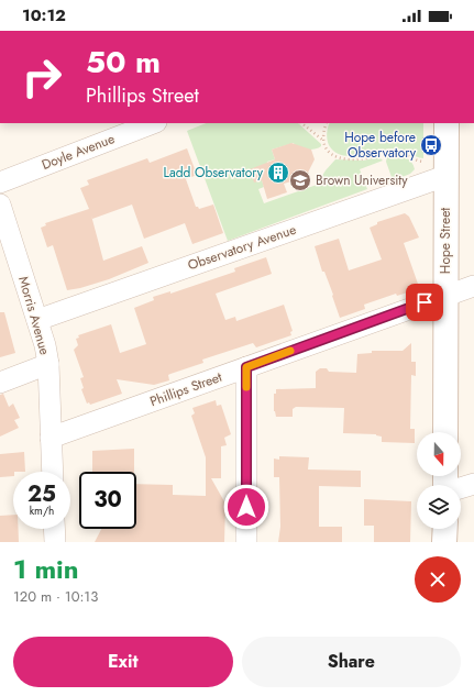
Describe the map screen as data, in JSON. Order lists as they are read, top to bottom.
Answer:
{
  "streets": {
    "main road": ["Hope Street"],
    "street": [
      "Doyle Avenue",
      "Observatory Avenue",
      "Morris Avenue",
      "Phillips Street"
    ]
  },
  "crossings": [
    ["Hope Street", "Observatory Avenue"],
    ["Hope Street", "Phillips Street"],
    ["Observatory Avenue", "Morris Avenue"],
    ["Morris Avenue", "Phillips Street"]
  ],
  "places": {
    "bus stop": ["Hope before Observatory"],
    "building": ["Ladd Observatory"],
    "school or university": ["Brown University"]
  },
  "north": "bottom",
  "page": {
    "status": "10:12",
    "turn": ["50 m", "Phillips Street"],
    "speed": "25 km/h",
    "limit": "30",
    "heading": ["1 min", "120 m · 10:13"],
    "buttons": ["Exit", "Share"]
  }
}
